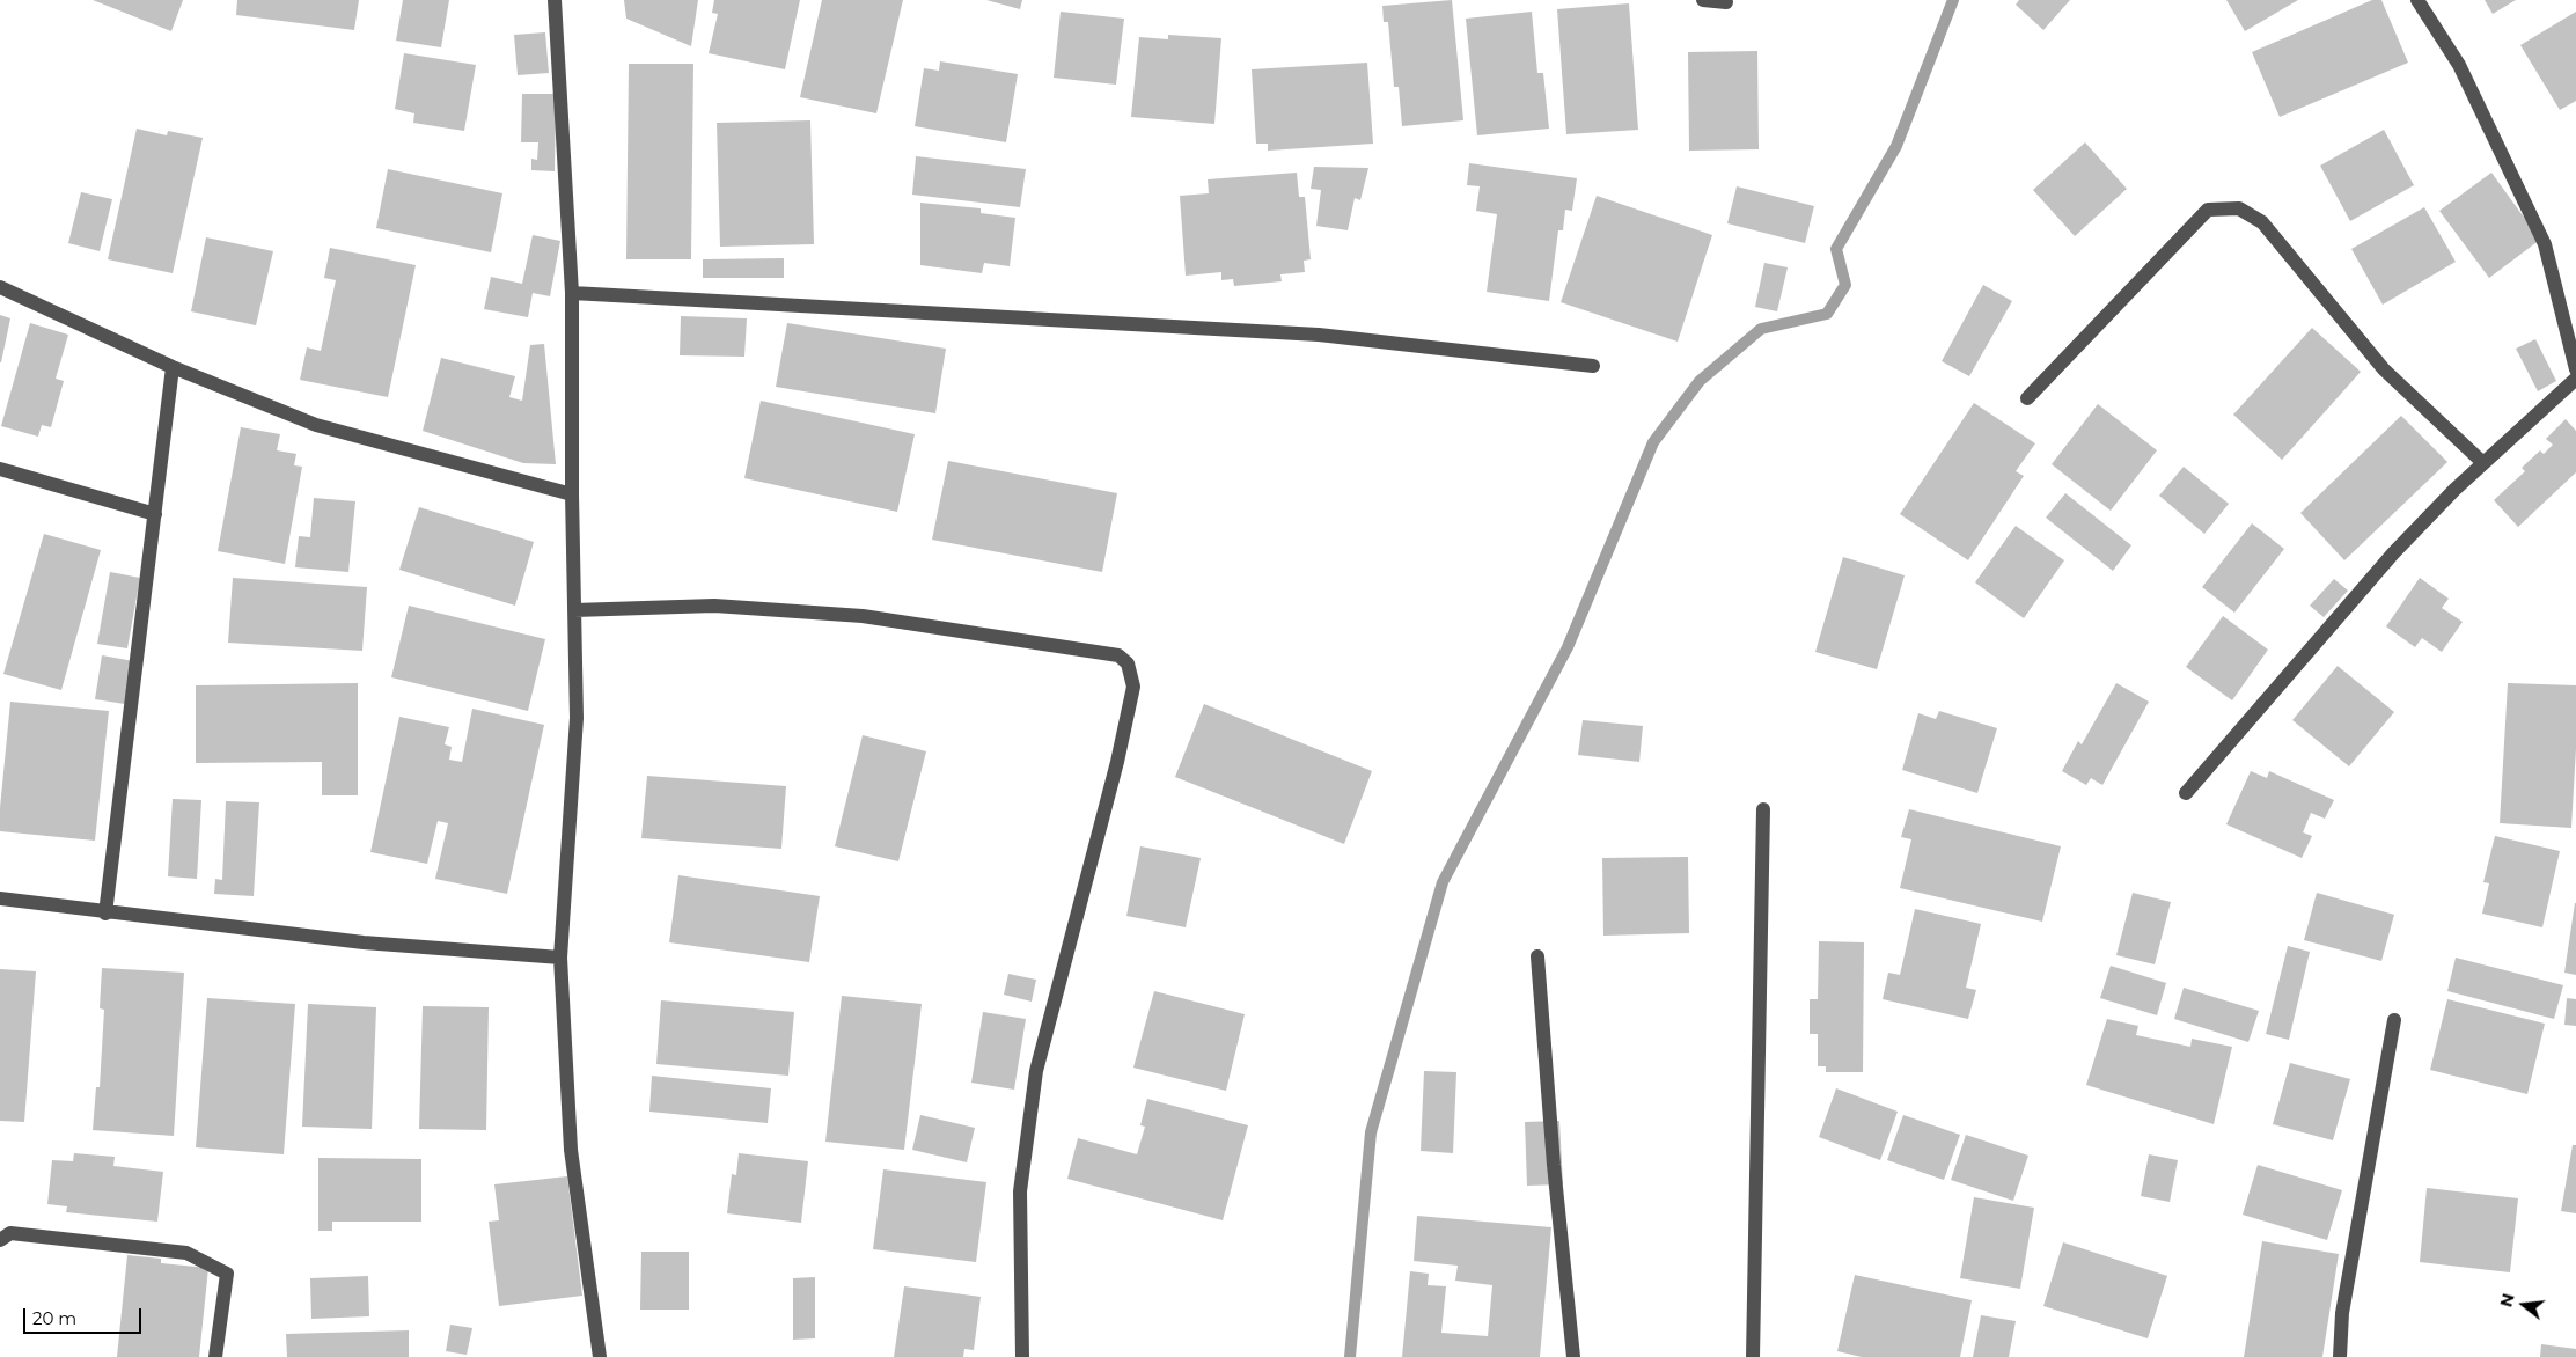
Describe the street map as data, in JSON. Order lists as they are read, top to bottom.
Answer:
{
  "scale_bar": "20 m",
  "north": "left"
}
